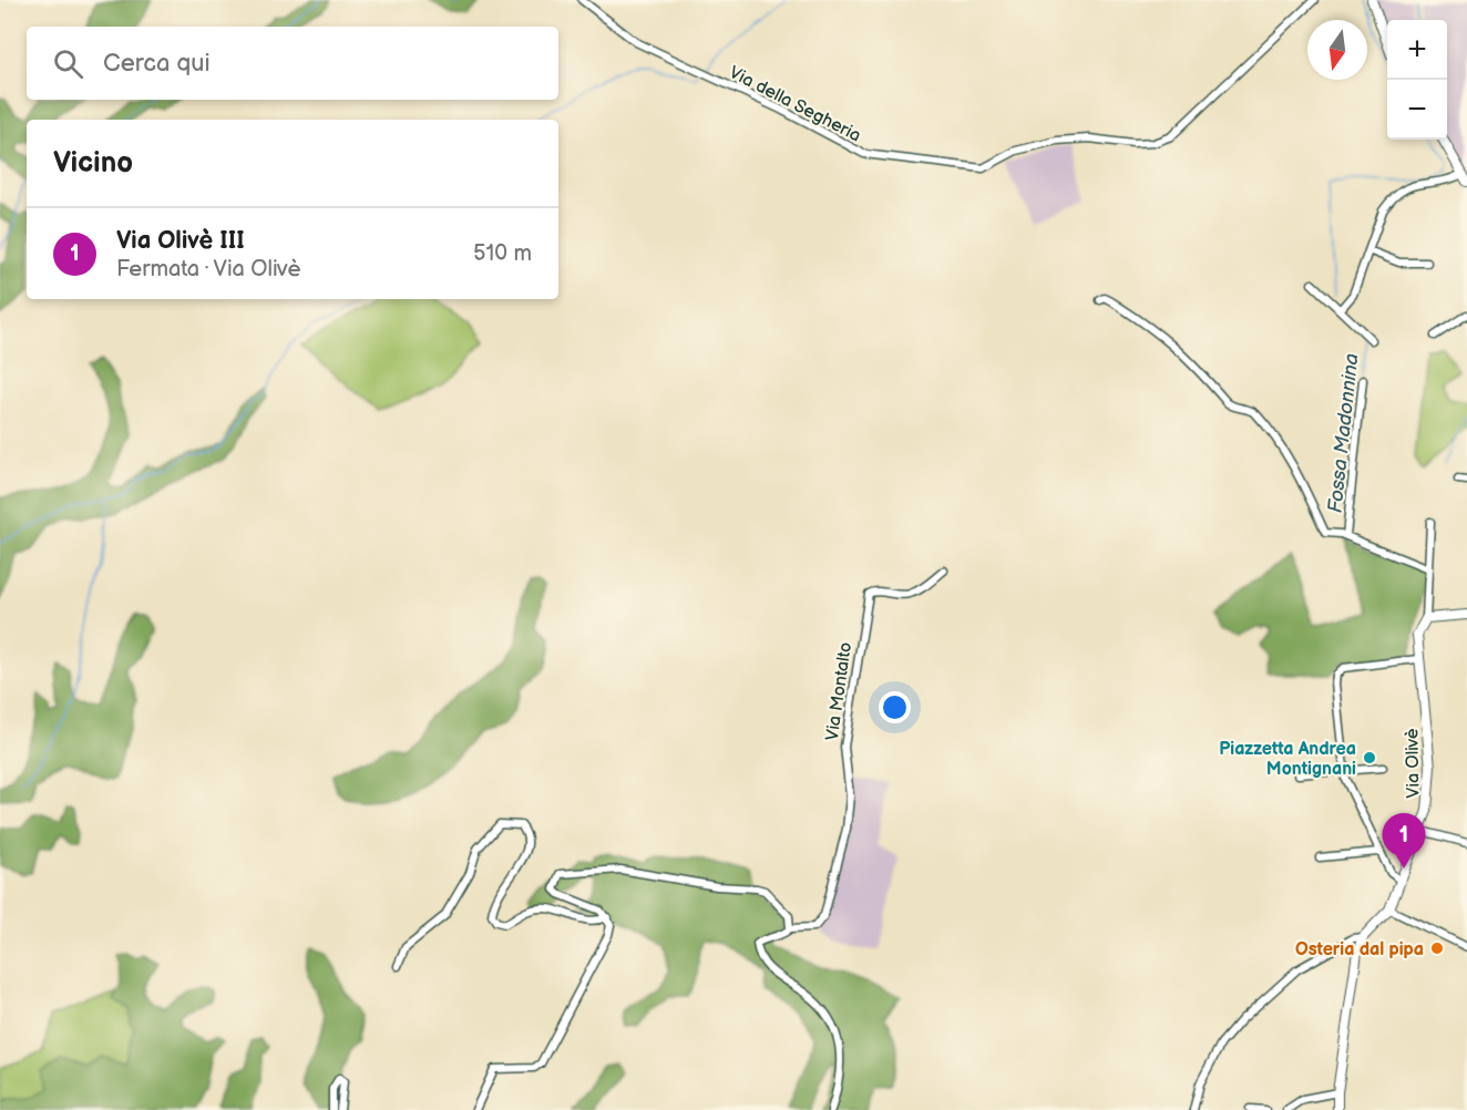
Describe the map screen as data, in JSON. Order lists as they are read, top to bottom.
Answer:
{
  "streets": {
    "street": ["Via della Segheria", "Via Montalto", "Via Olivè"]
  },
  "water": ["Fossa Madonnina"],
  "places": ["Piazzetta Andrea Montignani", "Osteria dal pipa"],
  "north": "bottom",
  "page": {
    "map_buttons": ["+", "−"],
    "search": "Cerca qui",
    "heading": "Vicino",
    "list": [
      {
        "mark": "1",
        "name": "Via Olivè III",
        "note": "Fermata · Via Olivè",
        "value": "510 m"
      }
    ],
    "pins": "1"
  }
}
